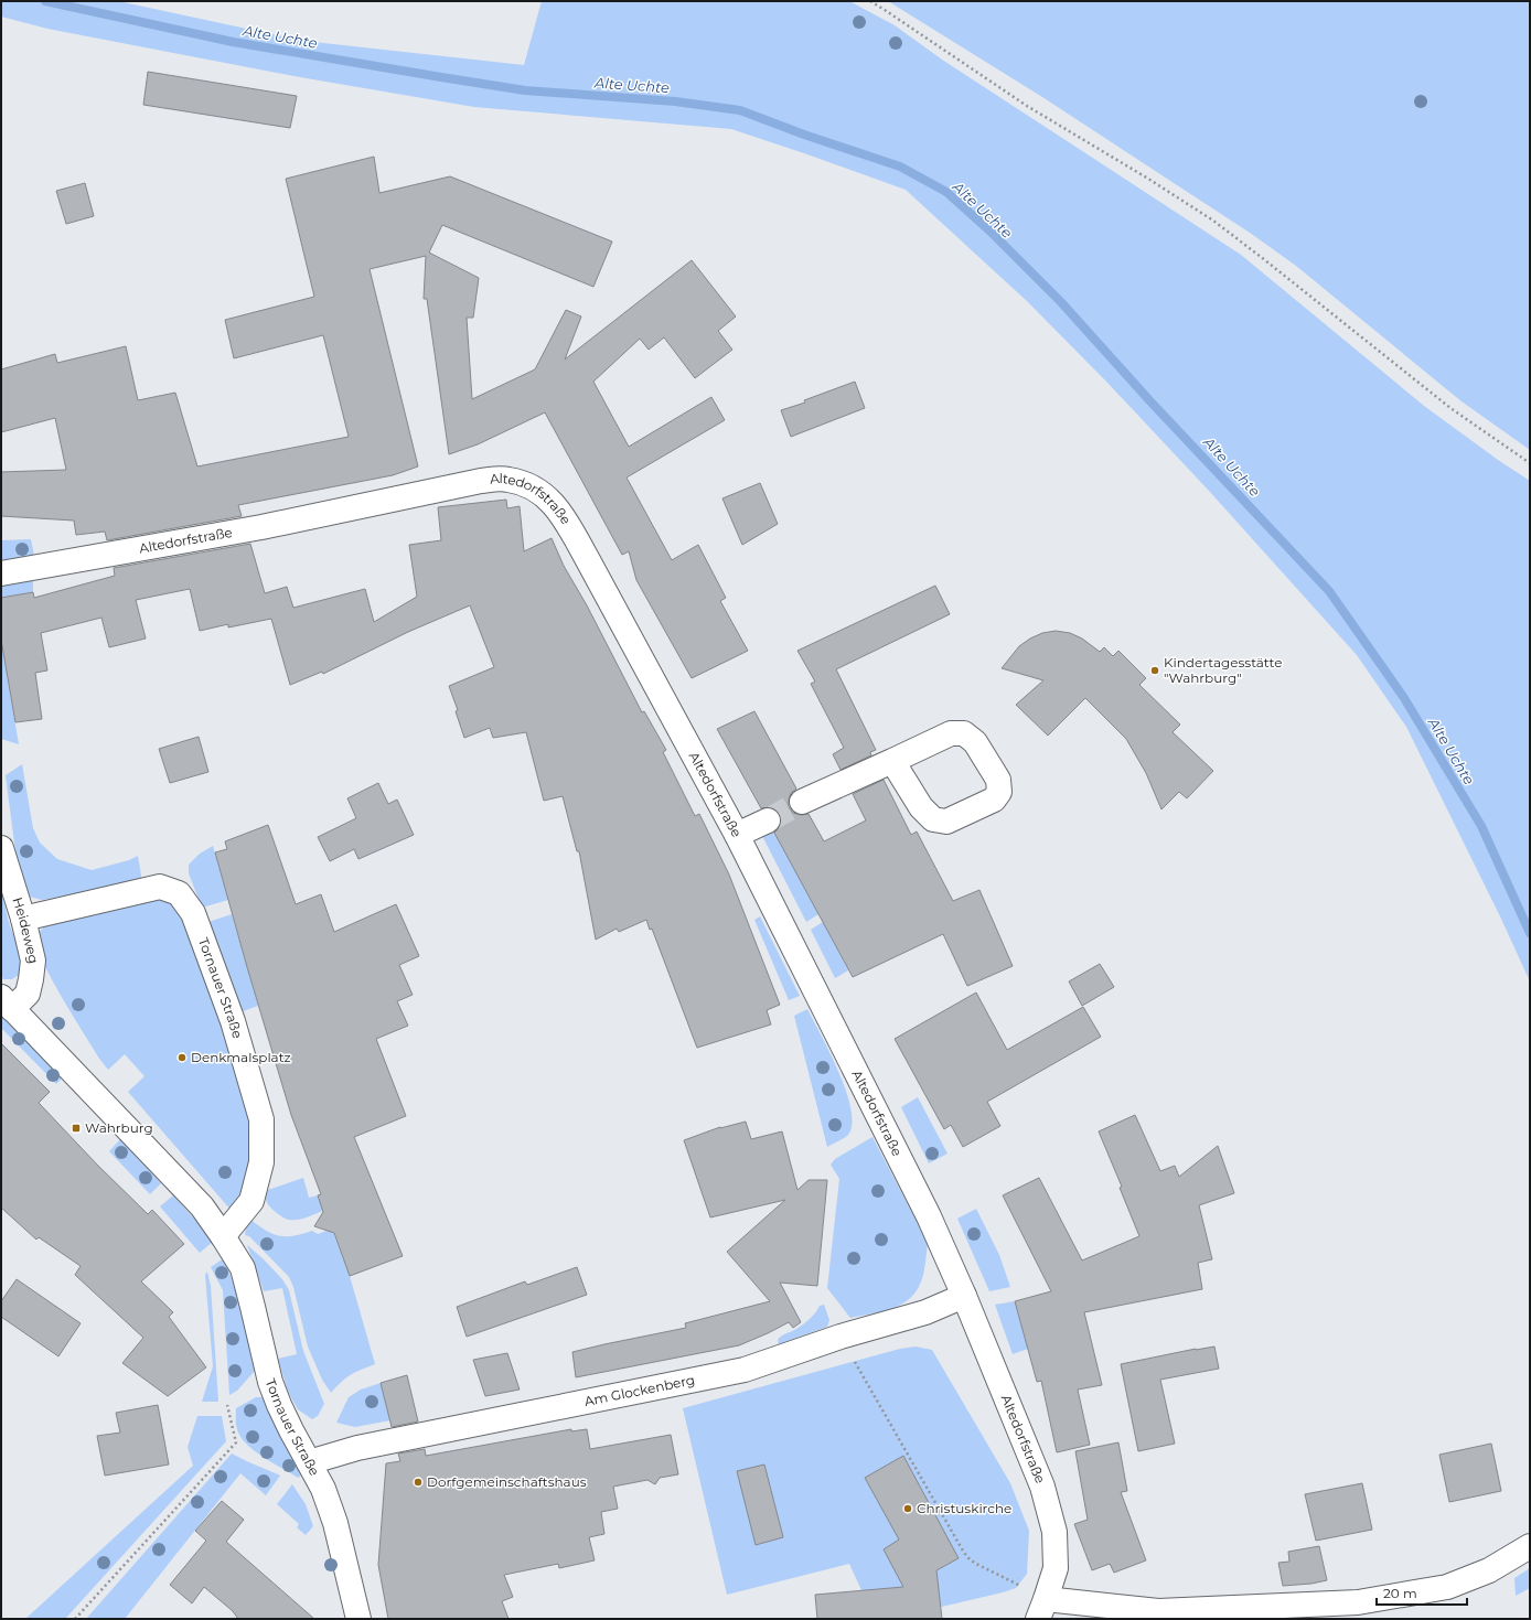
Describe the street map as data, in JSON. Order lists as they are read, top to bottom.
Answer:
{
  "streets": {
    "street": [
      "Altedorfstraße",
      "Heideweg",
      "Tornauer Straße",
      "Am Glockenberg"
    ]
  },
  "crossings": [
    ["Altedorfstraße", "Am Glockenberg"],
    ["Heideweg", "Tornauer Straße"],
    ["Tornauer Straße", "Am Glockenberg"]
  ],
  "water": ["Alte Uchte"],
  "places": {
    "other": [
      "Kindertagesstätte \"Wahrburg\"",
      "Denkmalsplatz",
      "Dorfgemeinschaftshaus",
      "Christuskirche"
    ],
    "transit": ["Wahrburg"]
  },
  "scale_bar": "20 m"
}
